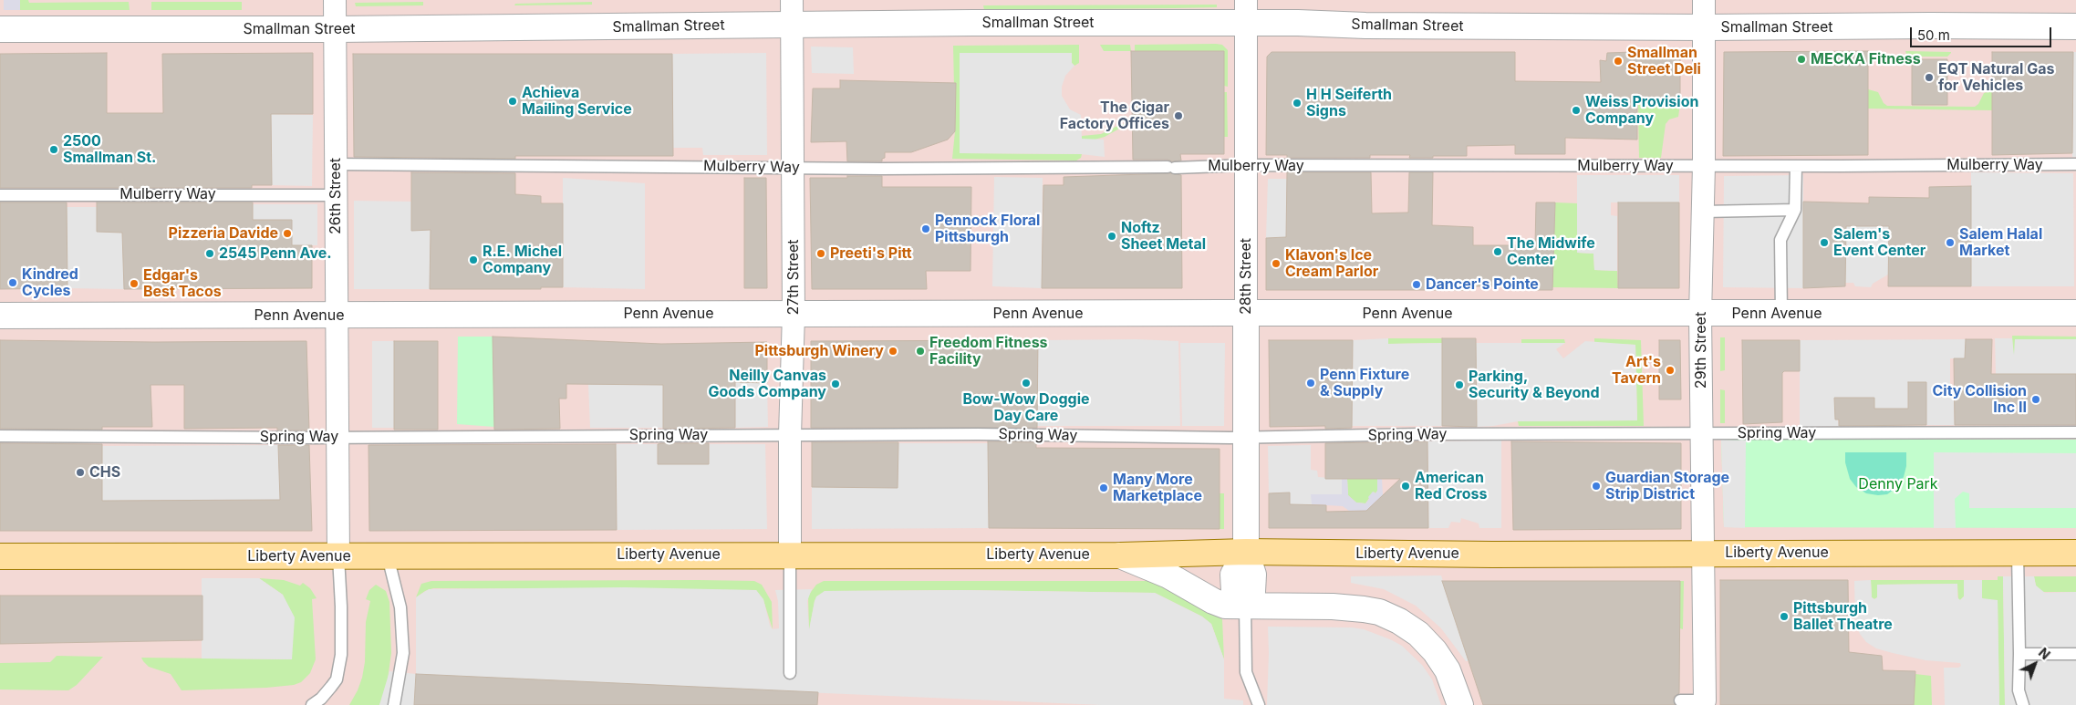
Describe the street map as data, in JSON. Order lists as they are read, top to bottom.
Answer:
{
  "streets": {
    "main road": ["Liberty Avenue"],
    "street": [
      "Smallman Street",
      "26th Street",
      "28th Street",
      "27th Street",
      "Penn Avenue",
      "29th Street"
    ],
    "lane": ["Mulberry Way", "Spring Way"]
  },
  "crossings": [
    ["Smallman Street", "26th Street"],
    ["Smallman Street", "28th Street"],
    ["Smallman Street", "27th Street"],
    ["Smallman Street", "29th Street"],
    ["Mulberry Way", "26th Street"],
    ["Mulberry Way", "28th Street"],
    ["Mulberry Way", "27th Street"],
    ["Mulberry Way", "29th Street"],
    ["26th Street", "Penn Avenue"],
    ["26th Street", "Spring Way"],
    ["26th Street", "Liberty Avenue"],
    ["28th Street", "Penn Avenue"],
    ["28th Street", "Spring Way"],
    ["28th Street", "Liberty Avenue"],
    ["27th Street", "Penn Avenue"],
    ["27th Street", "Spring Way"],
    ["27th Street", "Liberty Avenue"],
    ["Penn Avenue", "29th Street"],
    ["29th Street", "Spring Way"],
    ["29th Street", "Liberty Avenue"]
  ],
  "parks": ["Denny Park"],
  "places": [
    "MECKA Fitness",
    "Smallman Street Deli",
    "EQT Natural Gas for Vehicles",
    "Achieva Mailing Service",
    "H H Seiferth Signs",
    "Weiss Provision Company",
    "The Cigar Factory Offices",
    "2500 Smallman St.",
    "Pennock Floral Pittsburgh",
    "Pizzeria Davide",
    "Noftz Sheet Metal",
    "Salem's Event Center",
    "Salem Halal Market",
    "The Midwife Center",
    "2545 Penn Ave.",
    "Preeti's Pitt",
    "R.E. Michel Company",
    "Klavon's Ice Cream Parlor",
    "Kindred Cycles",
    "Edgar's Best Tacos",
    "Dancer's Pointe",
    "Pittsburgh Winery",
    "Freedom Fitness Facility",
    "Art's Tavern",
    "Bow-Wow Doggie Day Care",
    "Penn Fixture & Supply",
    "Neilly Canvas Goods Company",
    "Parking, Security & Beyond",
    "City Collision Inc II",
    "CHS",
    "American Red Cross",
    "Guardian Storage Strip District",
    "Many More Marketplace",
    "Pittsburgh Ballet Theatre"
  ],
  "scale_bar": "50 m",
  "north": "top right"
}
